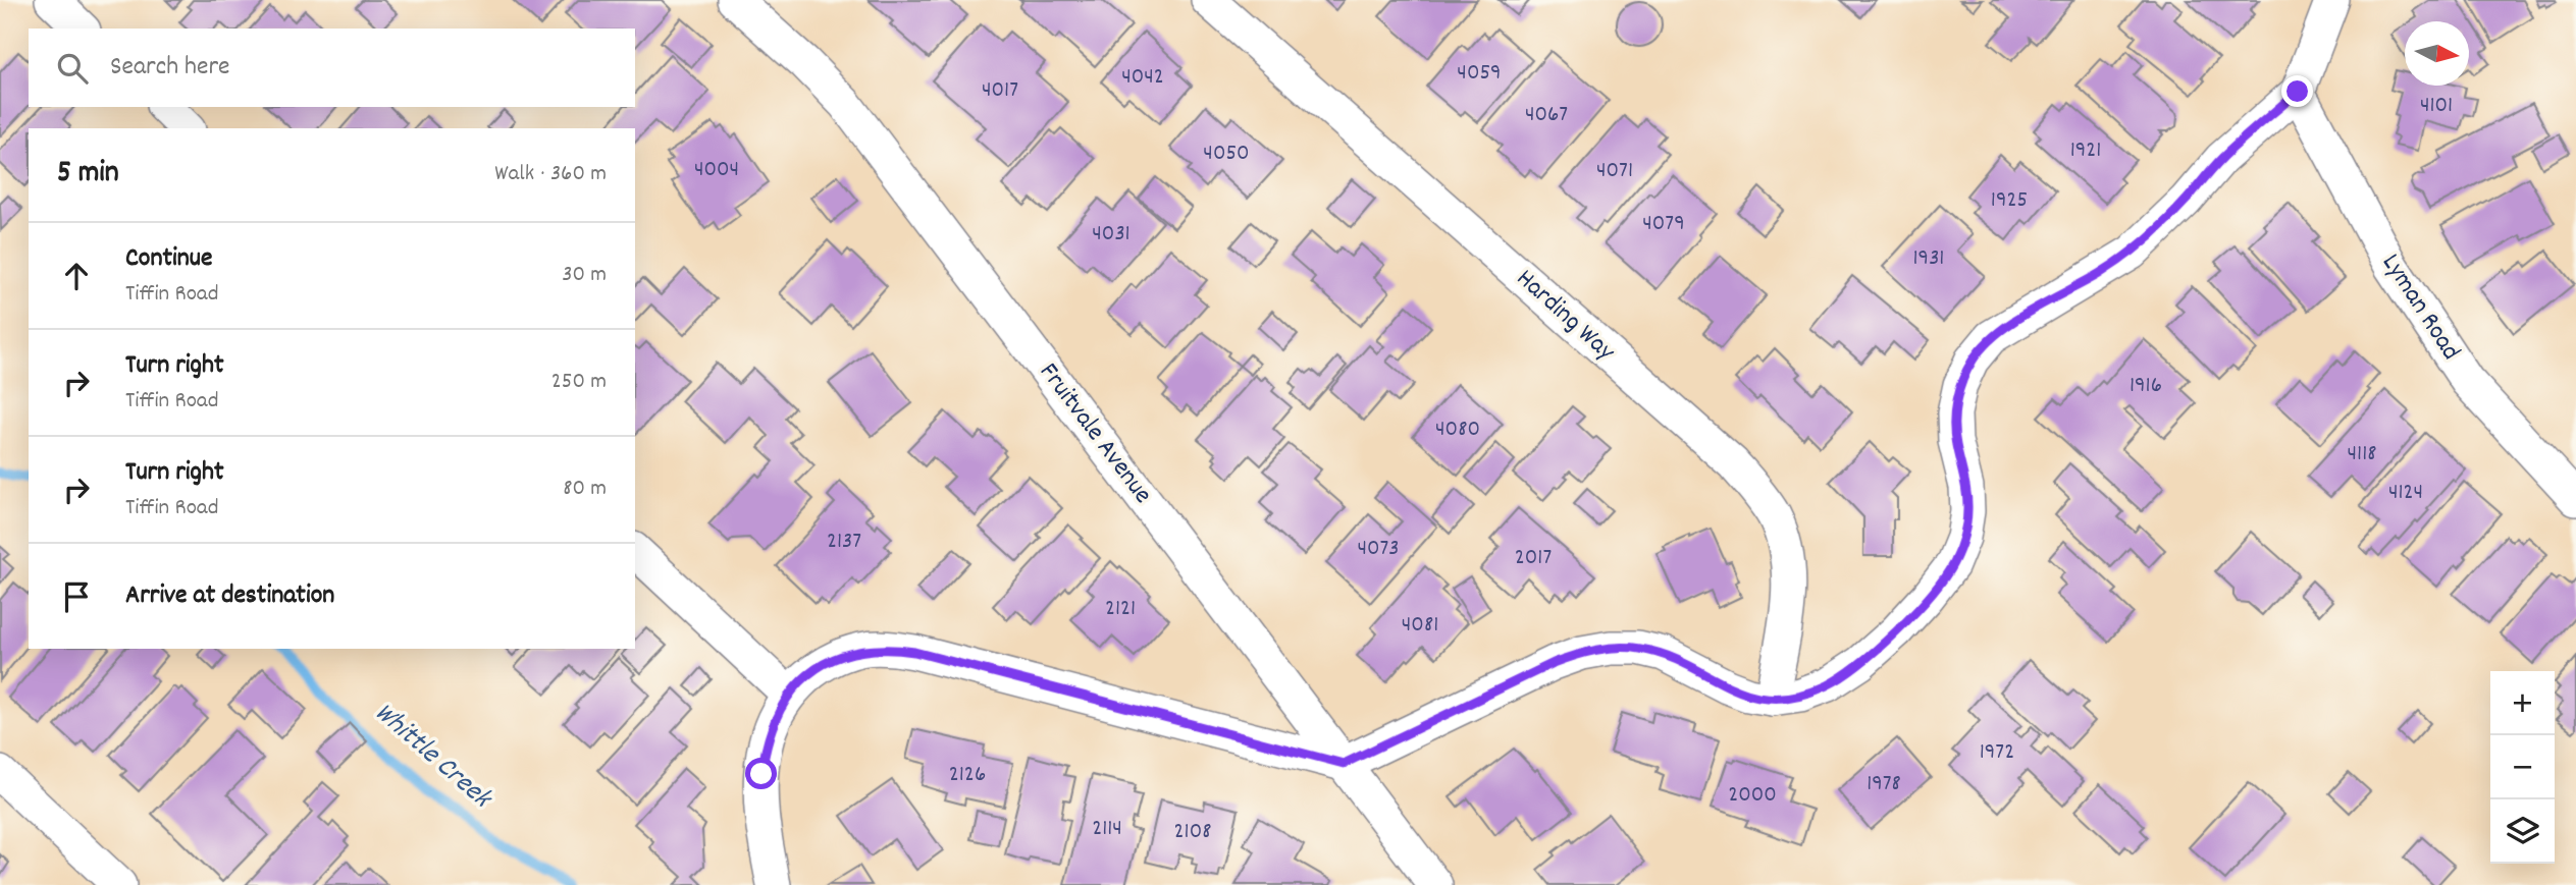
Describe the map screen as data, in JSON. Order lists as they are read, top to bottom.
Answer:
{
  "streets": {
    "street": ["Lyman Road", "Harding Way", "Fruitvale Avenue"]
  },
  "water": ["Whittle Creek"],
  "house_numbers": [
    "4059",
    "4042",
    "4017",
    "4101",
    "4067",
    "1921",
    "4050",
    "4004",
    "4071",
    "1925",
    "4079",
    "4031",
    "1931",
    "1916",
    "4080",
    "4118",
    "4124",
    "2137",
    "4073",
    "2017",
    "2121",
    "4081",
    "1972",
    "2126",
    "1978",
    "2000",
    "2114",
    "2108"
  ],
  "north": "right",
  "page": {
    "search": "Search here",
    "heading": ["5 min", "Walk · 360 m"],
    "list": [
      ["Continue", "Tiffin Road", "30 m"],
      ["Turn right", "Tiffin Road", "250 m"],
      ["Turn right", "Tiffin Road", "80 m"],
      "Arrive at destination"
    ],
    "map_buttons": ["+", "−"]
  }
}
